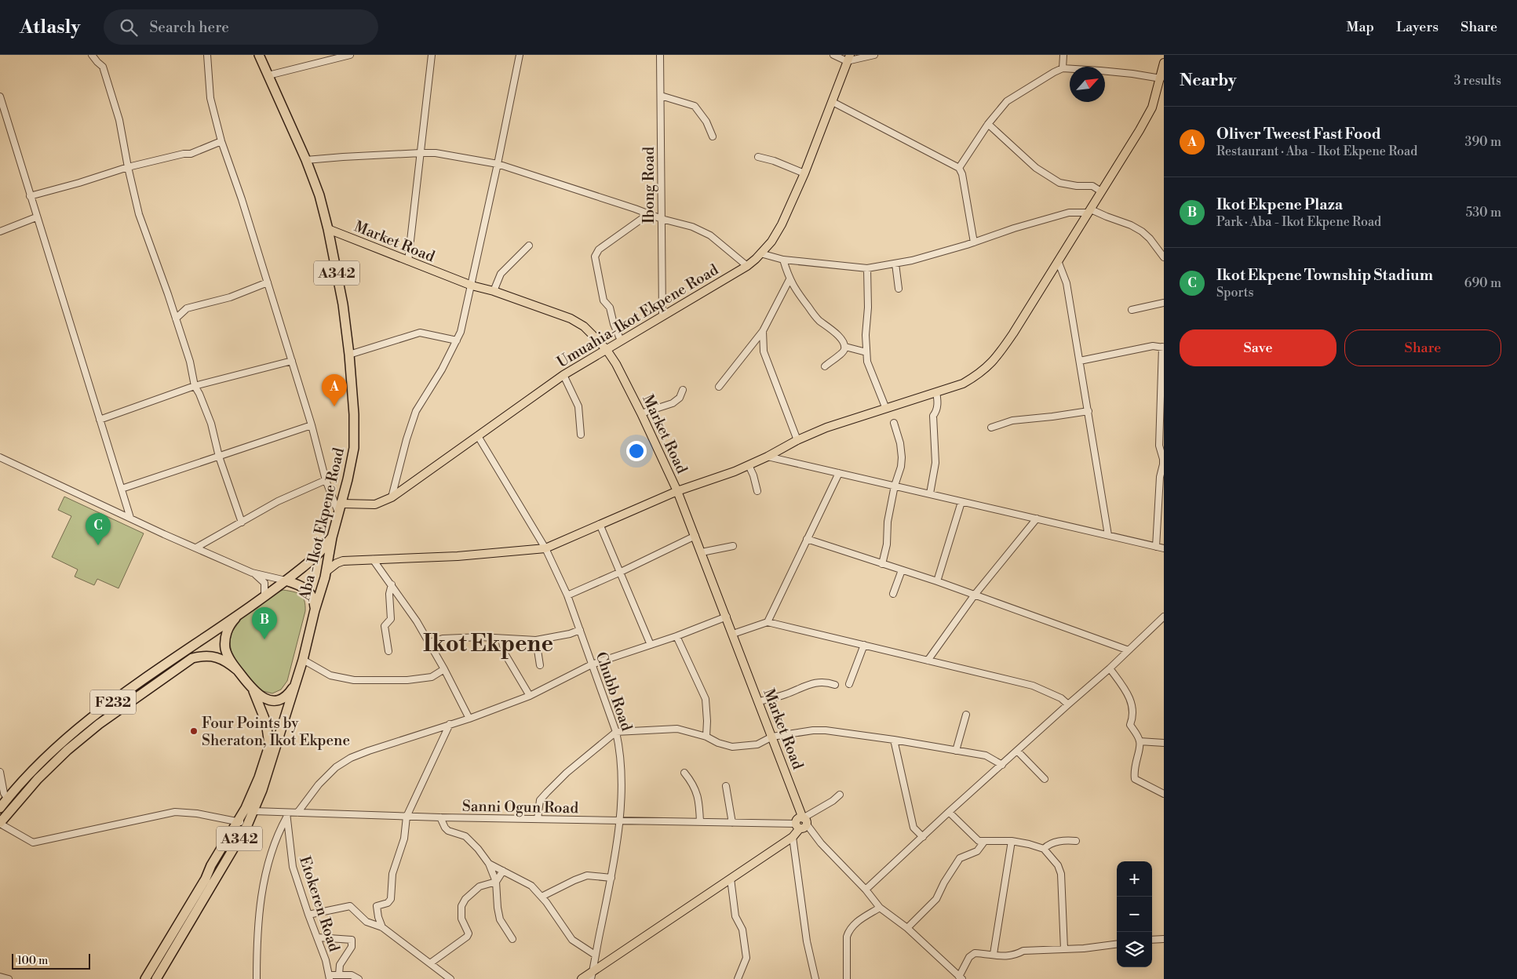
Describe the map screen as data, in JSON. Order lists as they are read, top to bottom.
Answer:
{
  "streets": {
    "highway": ["A342", "Aba - Ikot Ekpene Road", "F232"],
    "main road": ["Market Road", "Umuahia-Ikot Ekpene Road"],
    "street": [
      "Ibong Road",
      "Chubb Road",
      "Sanni Ogun Road",
      "Etokeren Road"
    ]
  },
  "crossings": [
    ["Ibong Road", "Umuahia-Ikot Ekpene Road"],
    ["Market Road", "Umuahia-Ikot Ekpene Road"],
    ["Market Road", "Aba - Ikot Ekpene Road"],
    ["Market Road", "Sanni Ogun Road"],
    ["A342", "Aba - Ikot Ekpene Road"],
    ["A342", "F232"],
    ["A342", "Sanni Ogun Road"],
    ["Umuahia-Ikot Ekpene Road", "Aba - Ikot Ekpene Road"],
    ["Umuahia-Ikot Ekpene Road", "Chubb Road"],
    ["Aba - Ikot Ekpene Road", "F232"],
    ["Aba - Ikot Ekpene Road", "Sanni Ogun Road"],
    ["Chubb Road", "Sanni Ogun Road"],
    ["Sanni Ogun Road", "Etokeren Road"]
  ],
  "districts": ["Ikot Ekpene"],
  "places": ["Four Points by Sheraton, Ikot Ekpene"],
  "scale_bar": "100 m",
  "north": "top right",
  "page": {
    "header": "Atlasly",
    "search": "Search here",
    "nav": ["Map", "Layers", "Share"],
    "heading": ["Nearby", "3 results"],
    "list": [
      {
        "mark": "A",
        "name": "Oliver Tweest Fast Food",
        "note": "Restaurant · Aba - Ikot Ekpene Road",
        "value": "390 m"
      },
      {
        "mark": "B",
        "name": "Ikot Ekpene Plaza",
        "note": "Park · Aba - Ikot Ekpene Road",
        "value": "530 m"
      },
      {
        "mark": "C",
        "name": "Ikot Ekpene Township Stadium",
        "note": "Sports",
        "value": "690 m"
      }
    ],
    "buttons": ["Save", "Share"],
    "pins": ["A", "C", "B"],
    "map_buttons": ["+", "−"],
    "scale": "100 m"
  }
}
